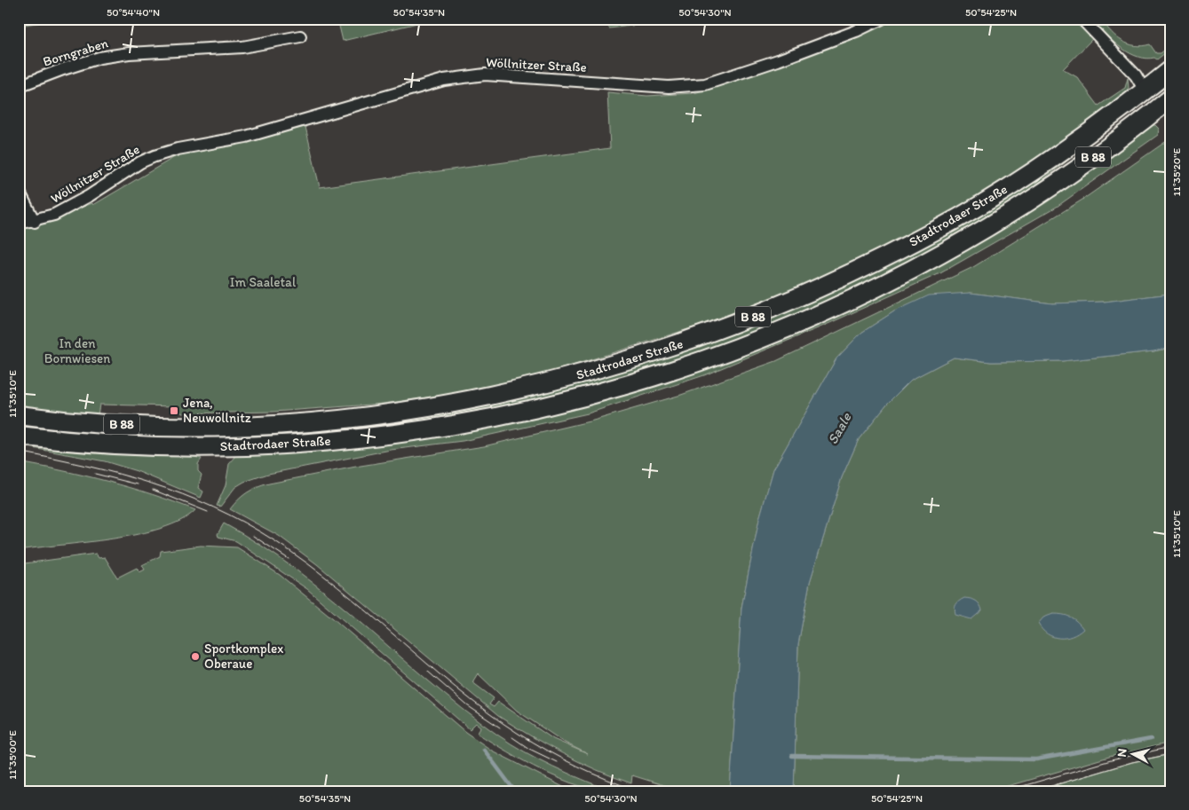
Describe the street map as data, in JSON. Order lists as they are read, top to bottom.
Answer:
{
  "streets": {
    "main road": ["B 88", "Stadtrodaer Straße"],
    "street": ["Borngraben", "Wöllnitzer Straße"]
  },
  "water": ["Saale"],
  "parks": ["Im Saaletal", "In den Bornwiesen"],
  "places": {
    "transit": ["Jena, Neuwöllnitz"],
    "other": ["Sportkomplex Oberaue"]
  },
  "north": "left",
  "coordinates": [
    "50°54'40\"N",
    "50°54'35\"N",
    "50°54'30\"N",
    "50°54'25\"N",
    "11°35'20\"E",
    "11°35'10\"E",
    "11°35'00\"E"
  ]
}
